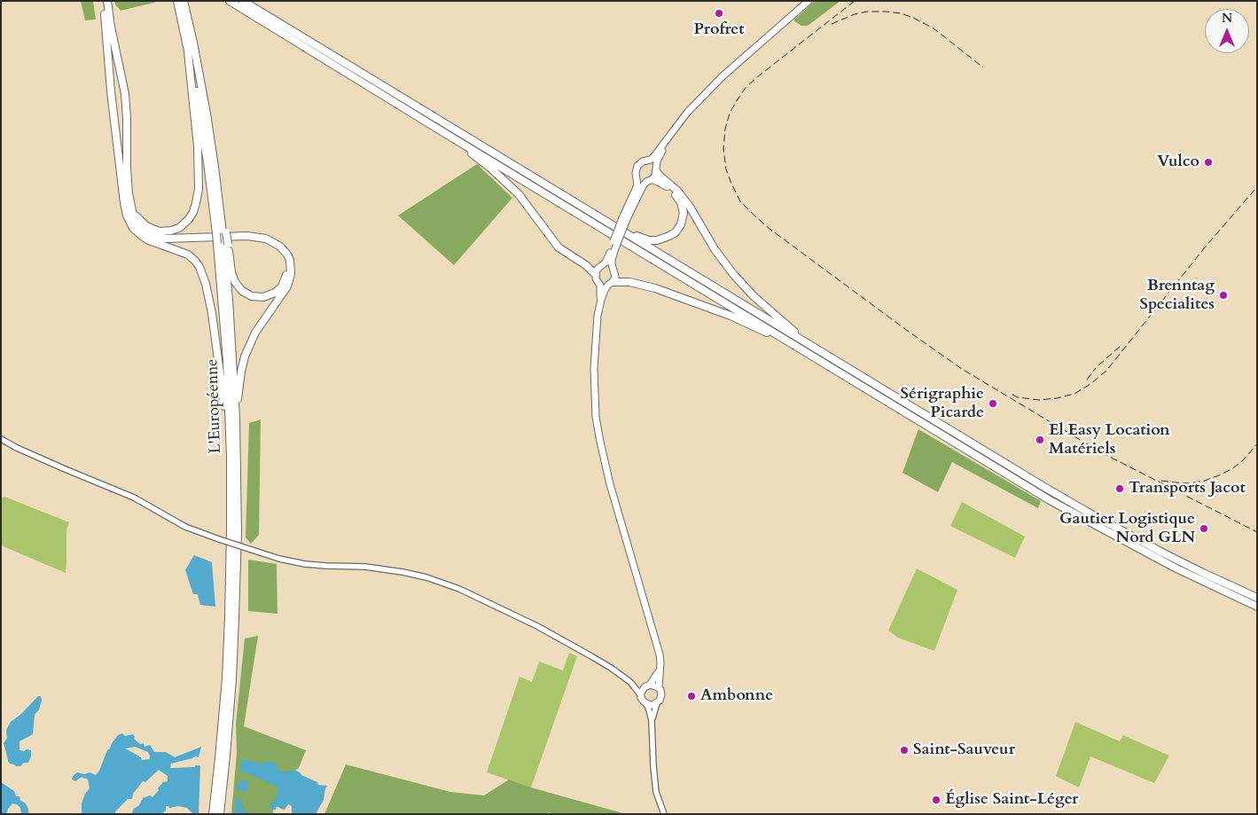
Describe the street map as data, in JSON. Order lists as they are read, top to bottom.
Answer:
{
  "streets": {
    "highway": ["L'Européenne"]
  },
  "places": [
    "Profret",
    "Vulco",
    "Brenntag Specialites",
    "Sérigraphie Picarde",
    "El Easy Location Matériels",
    "Transports Jacot",
    "Gautier Logistique Nord GLN",
    "Ambonne",
    "Saint-Sauveur",
    "Église Saint-Léger"
  ],
  "north": "top"
}
